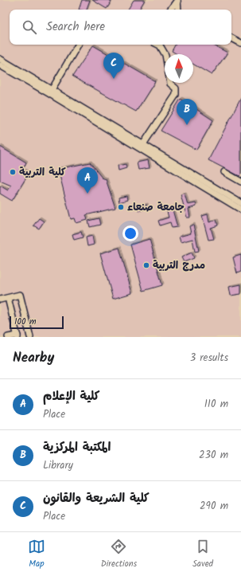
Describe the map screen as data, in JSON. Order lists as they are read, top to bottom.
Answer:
{
  "places": ["كلية التربية", "جامعة صنعاء", "مدرج التربية"],
  "scale_bar": "100 m",
  "north": "top",
  "page": {
    "search": "Search here",
    "pins": ["C", "B", "A"],
    "scale": "100 m",
    "heading": ["Nearby", "3 results"],
    "list": [
      {
        "mark": "A",
        "name": "كلية الإعلام",
        "note": "Place",
        "value": "110 m"
      },
      {
        "mark": "B",
        "name": "المكتبة المركزية",
        "note": "Library",
        "value": "230 m"
      },
      {
        "mark": "C",
        "name": "كلية الشريعة والقانون",
        "note": "Place",
        "value": "290 m"
      }
    ],
    "nav": ["Map", "Directions", "Saved"]
  }
}
